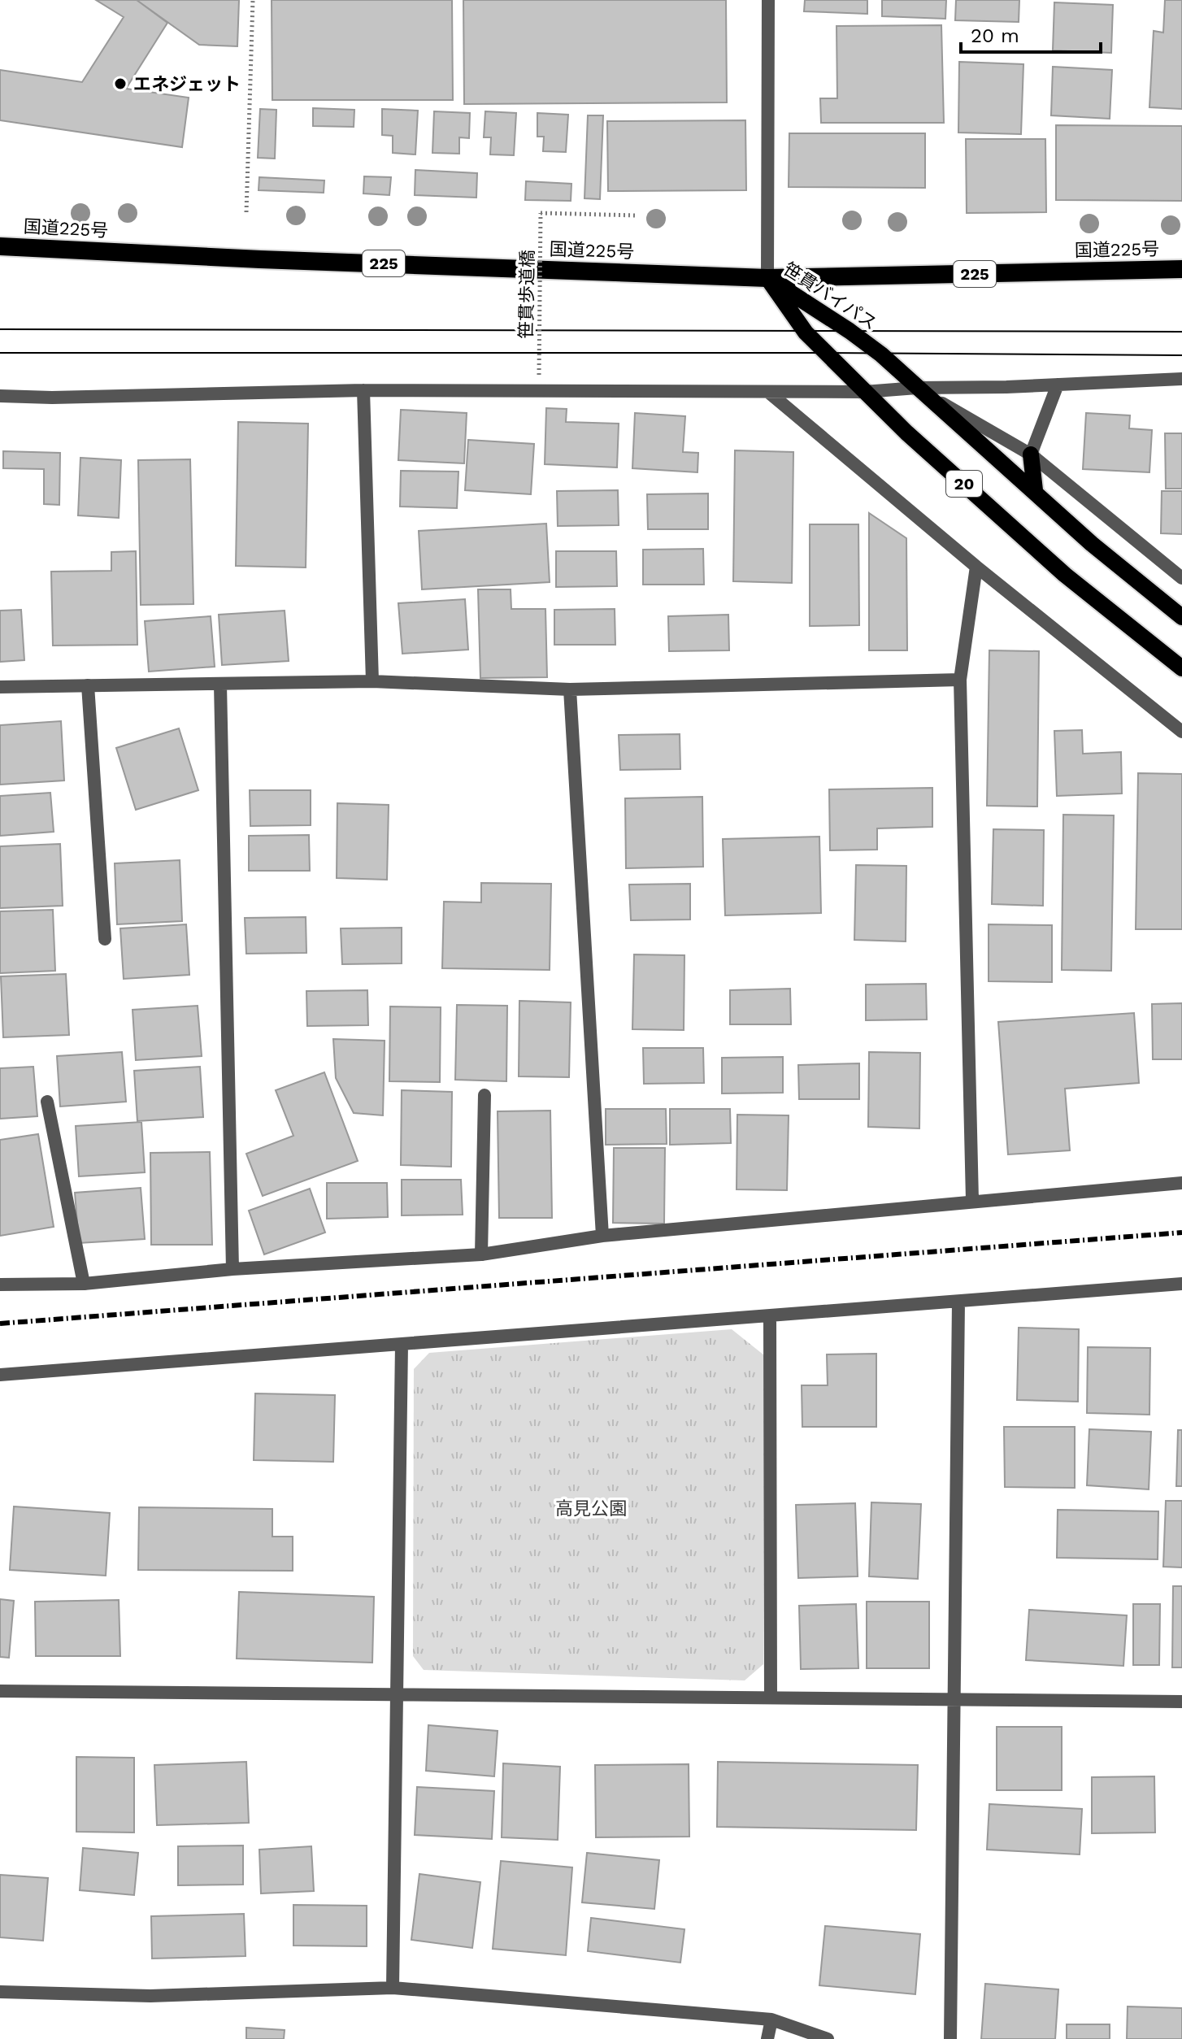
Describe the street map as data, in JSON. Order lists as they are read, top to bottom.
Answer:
{
  "streets": {
    "highway": ["国道225号", "225"],
    "main road": ["笹貫バイパス", "20"],
    "path": ["笹貫歩道橋"]
  },
  "crossings": [
    ["国道225号", "笹貫バイパス"]
  ],
  "parks": ["高見公園"],
  "places": ["エネジェット"],
  "scale_bar": "20 m"
}
